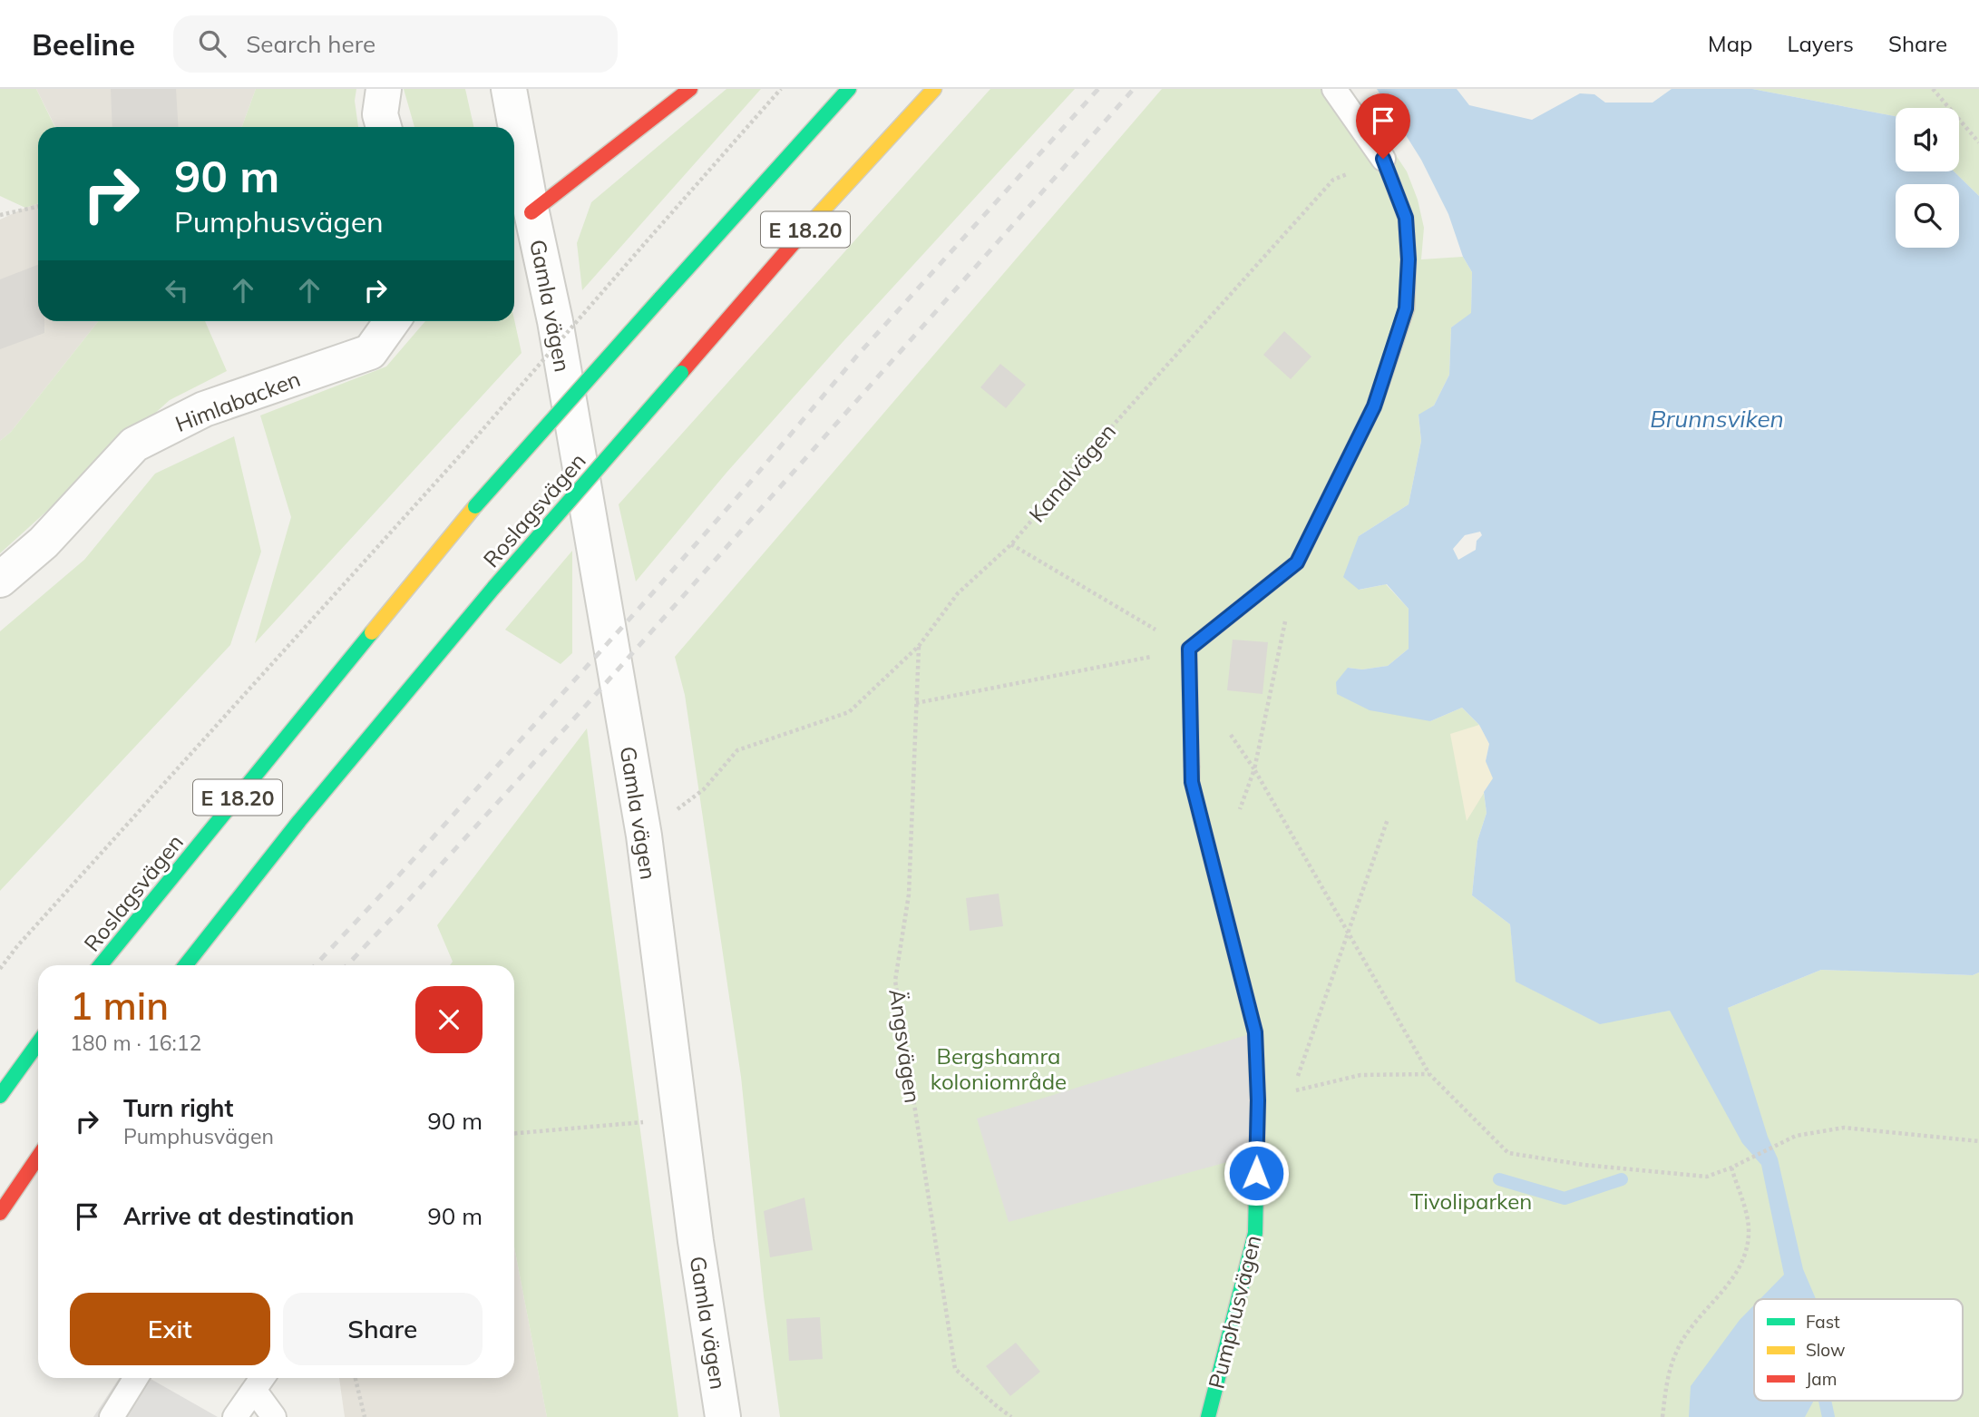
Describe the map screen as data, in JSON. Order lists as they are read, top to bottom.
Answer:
{
  "streets": {
    "main road": ["E 18.20", "Roslagsvägen", "Pumphusvägen"],
    "street": ["Gamla vägen", "Himlabacken"],
    "path": ["Kanalvägen", "Ängsvägen"]
  },
  "crossings": [
    ["Kanalvägen", "Ängsvägen"]
  ],
  "water": ["Brunnsviken"],
  "parks": ["Bergshamra koloniområde", "Tivoliparken"],
  "legend": ["Fast", "Slow", "Jam"],
  "page": {
    "header": "Beeline",
    "search": "Search here",
    "nav": ["Map", "Layers", "Share"],
    "turn": ["90 m", "Pumphusvägen"],
    "heading": ["1 min", "180 m · 16:12"],
    "list": [
      {
        "name": "Turn right",
        "note": "Pumphusvägen",
        "value": "90 m"
      },
      {
        "name": "Arrive at destination",
        "value": "90 m"
      }
    ],
    "buttons": ["Exit", "Share"]
  }
}
